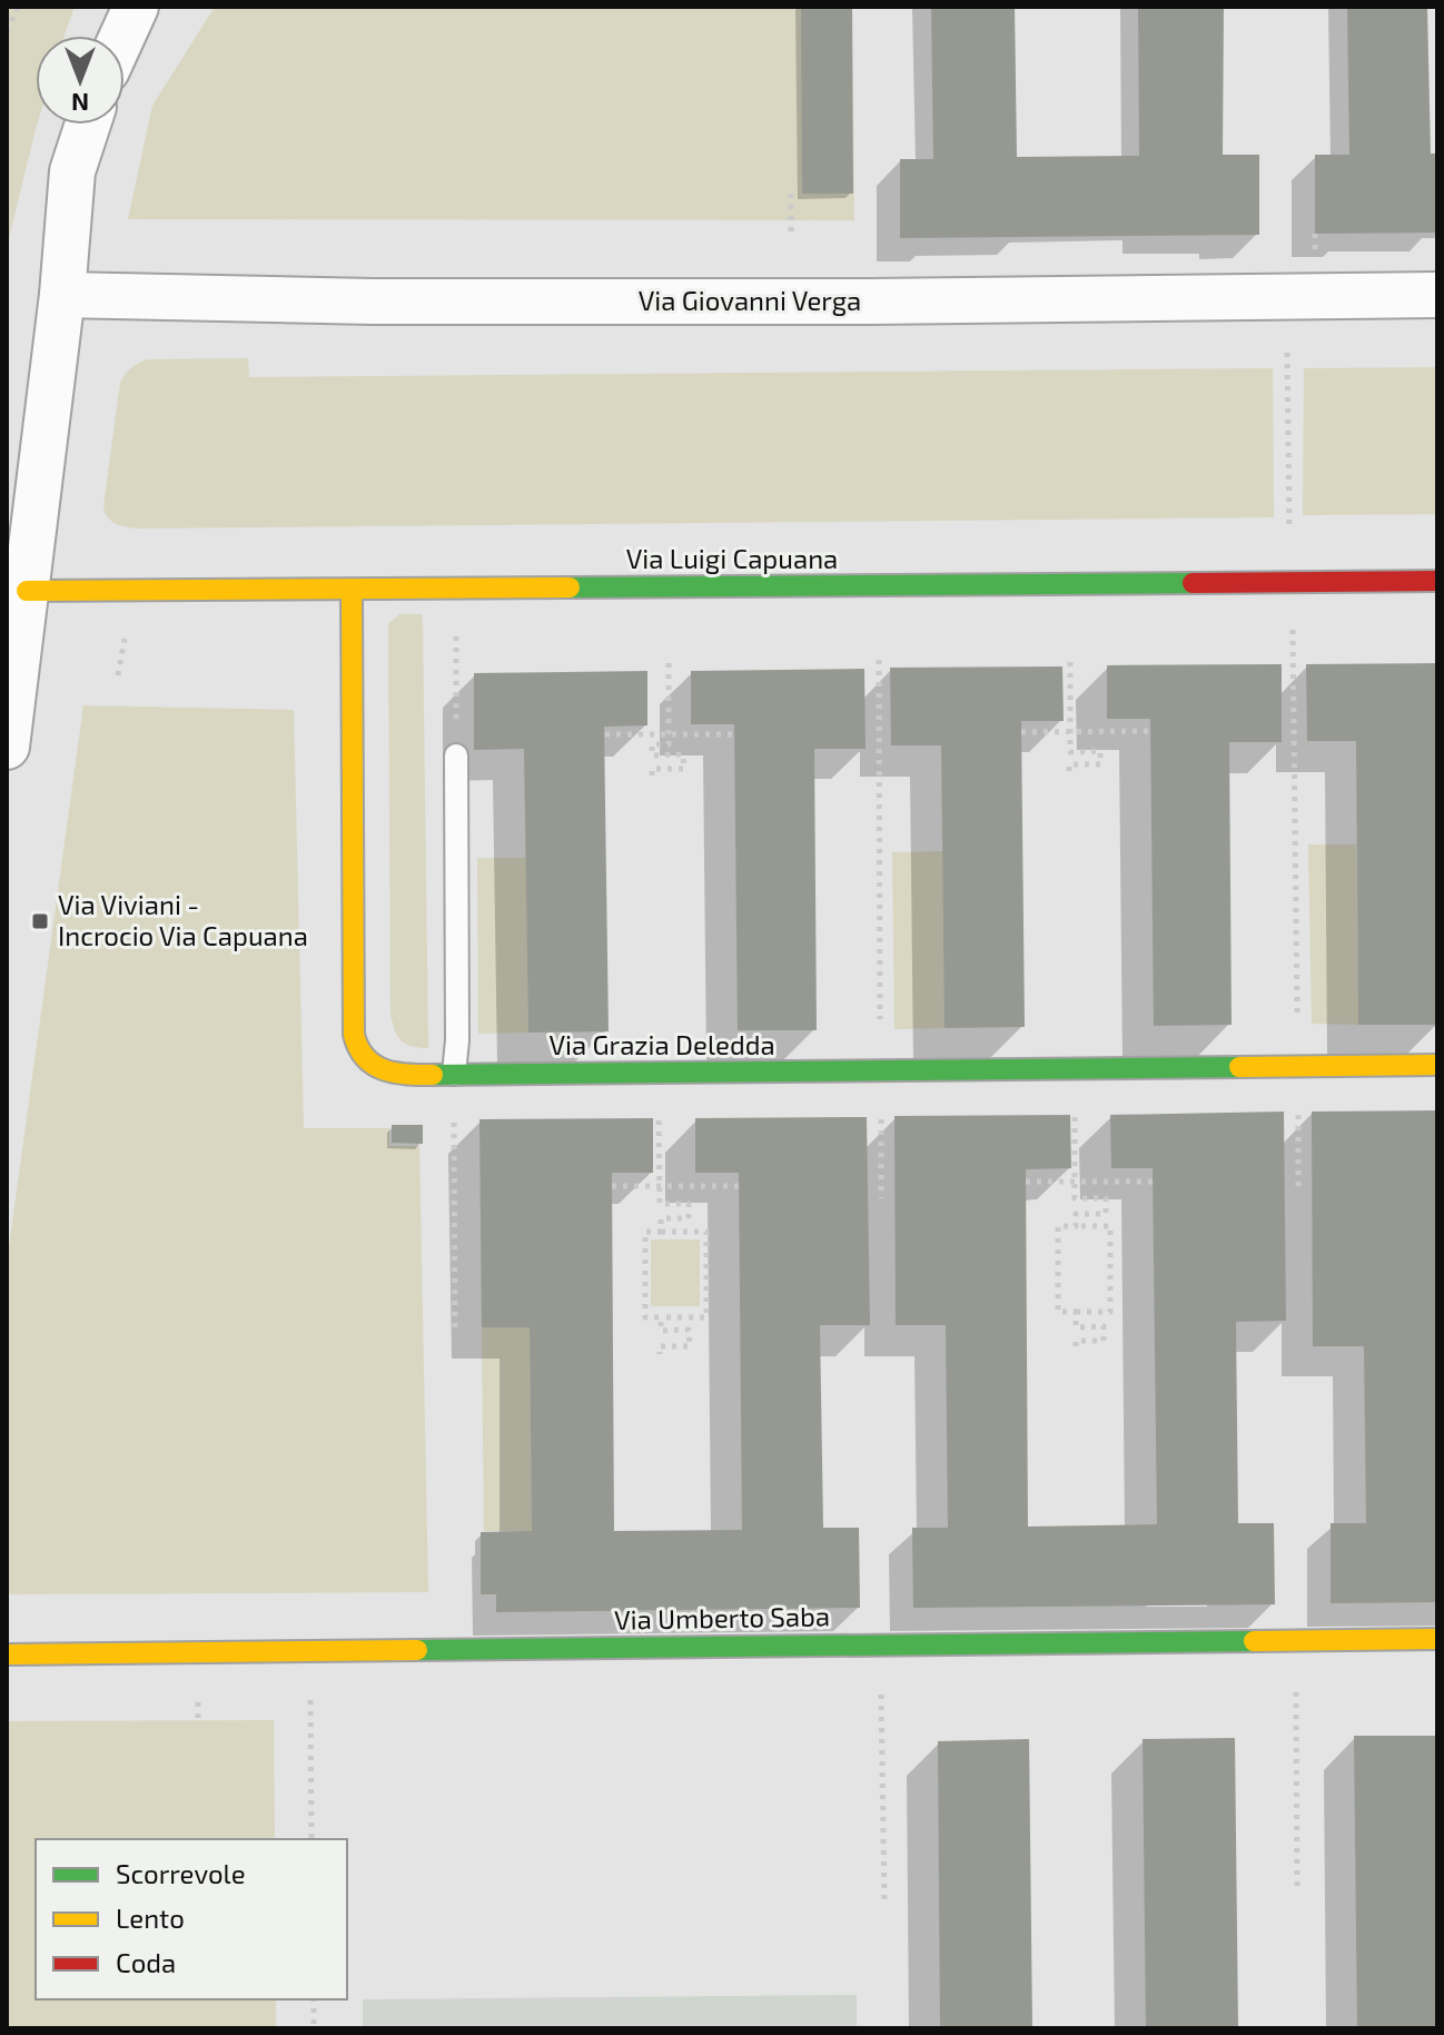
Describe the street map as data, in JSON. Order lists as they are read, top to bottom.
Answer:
{
  "streets": {
    "street": [
      "Via Giovanni Verga",
      "Via Luigi Capuana",
      "Via Grazia Deledda",
      "Via Umberto Saba"
    ]
  },
  "crossings": [
    ["Via Luigi Capuana", "Via Grazia Deledda"]
  ],
  "places": {
    "transit": ["Via Viviani - Incrocio Via Capuana"]
  },
  "legend": ["Scorrevole", "Lento", "Coda"],
  "north": "bottom"
}
